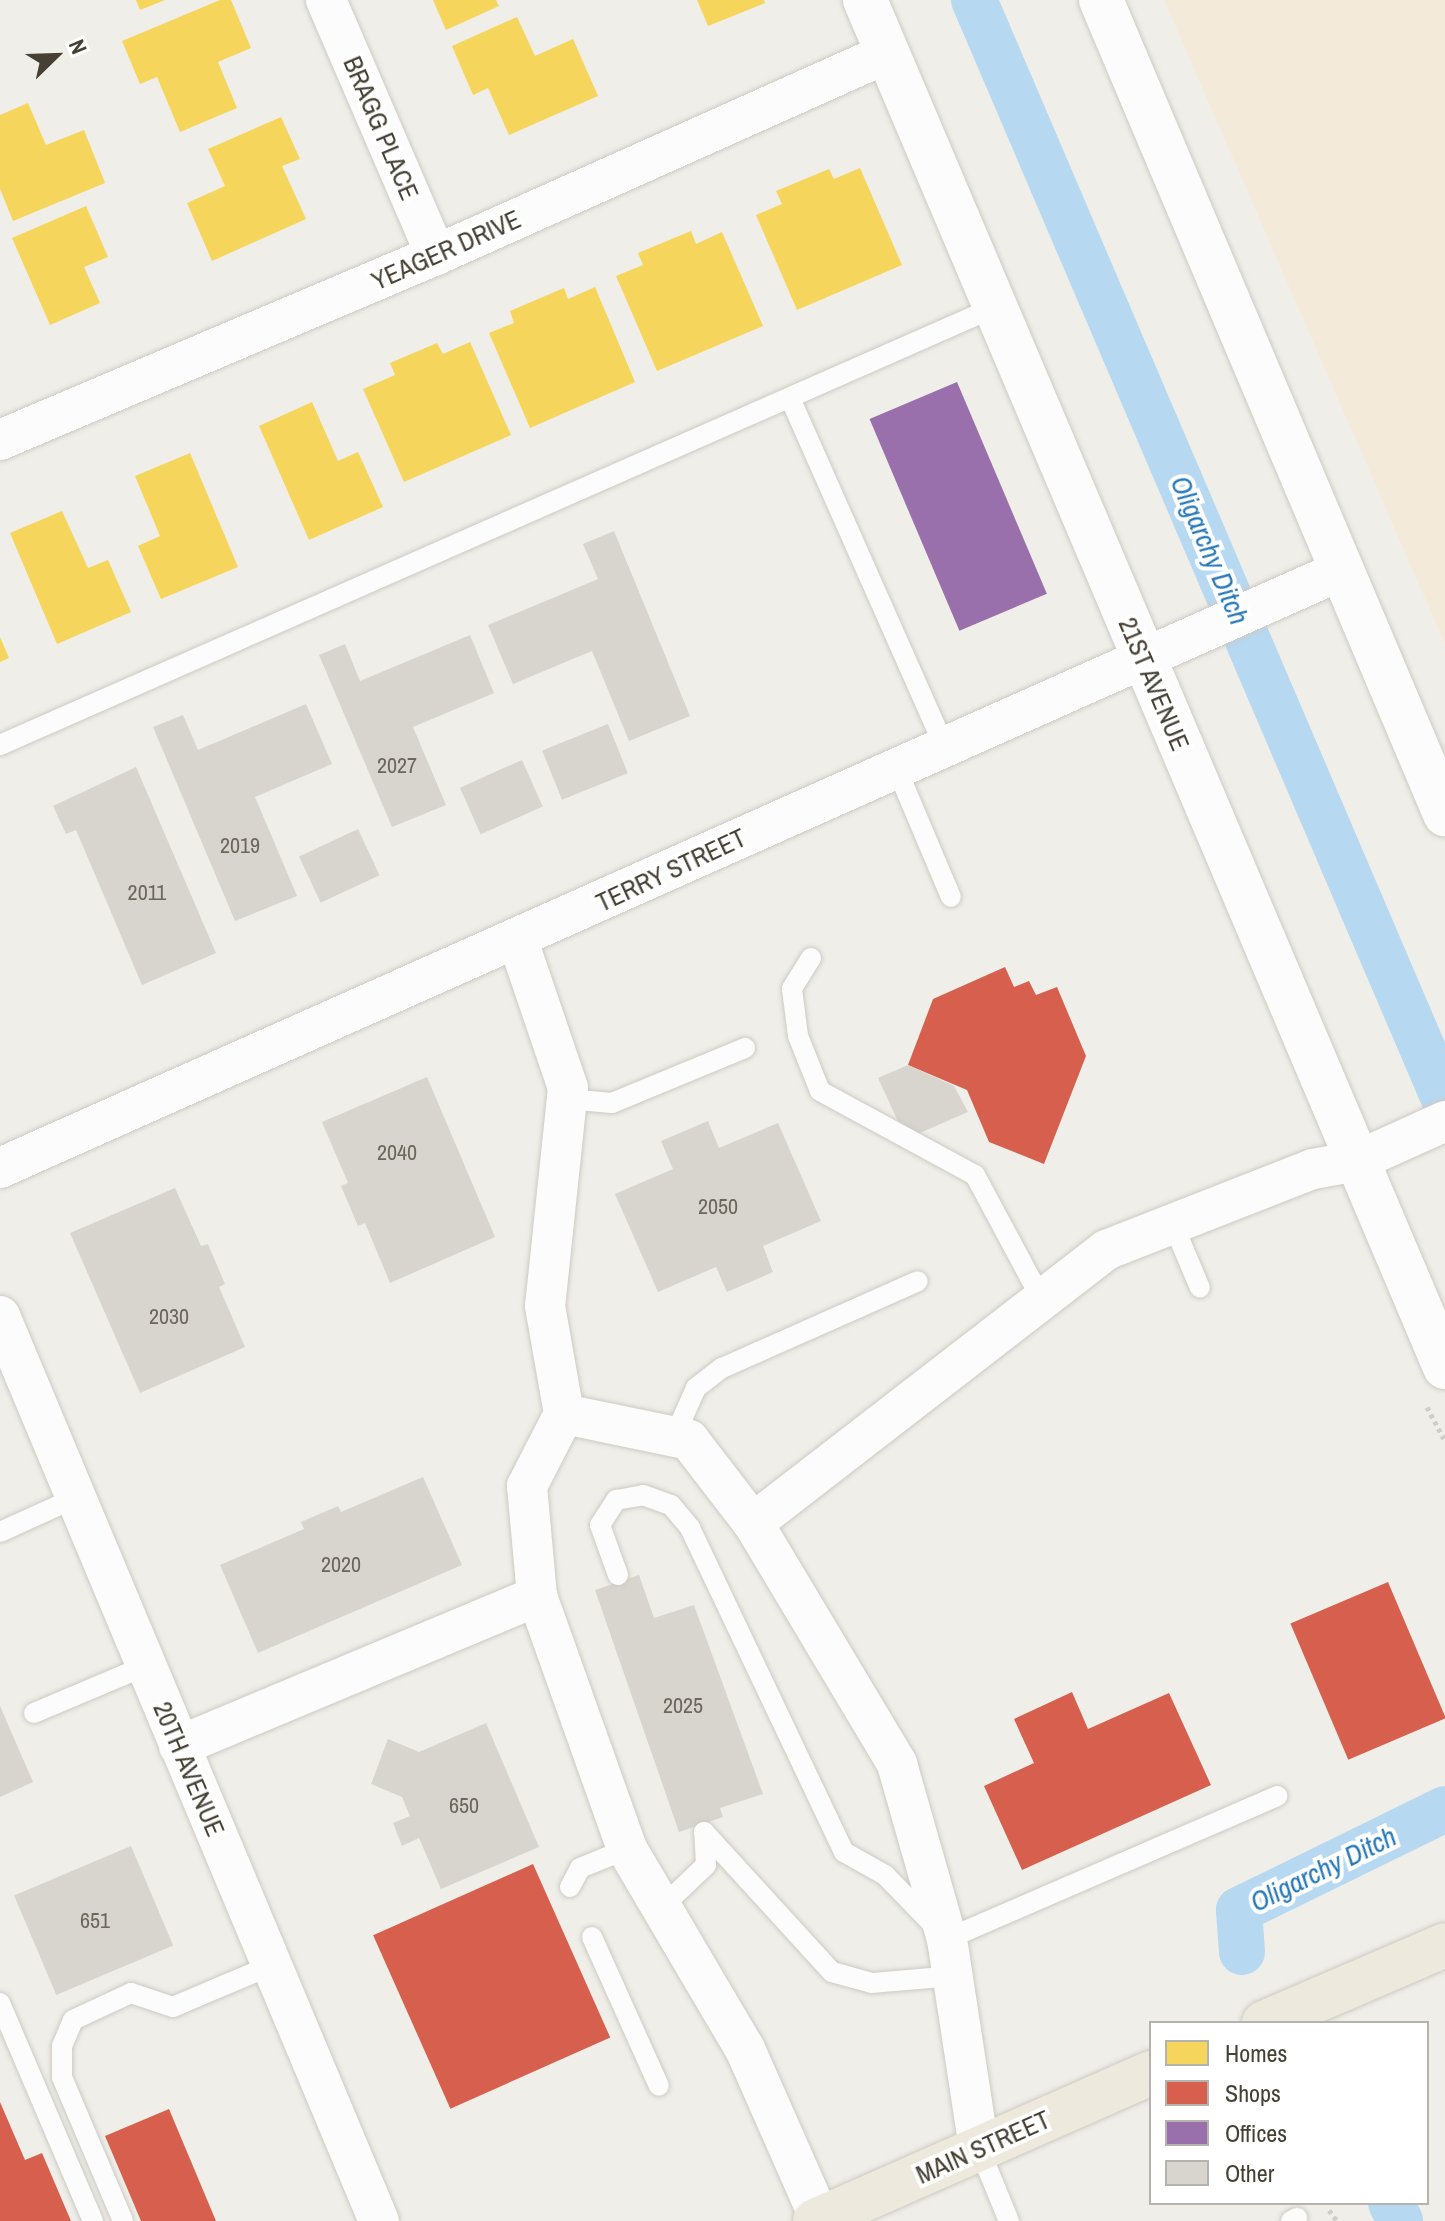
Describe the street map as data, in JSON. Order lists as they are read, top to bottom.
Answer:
{
  "streets": {
    "highway": ["MAIN STREET"],
    "street": [
      "BRAGG PLACE",
      "YEAGER DRIVE",
      "21ST AVENUE",
      "TERRY STREET",
      "20TH AVENUE"
    ]
  },
  "crossings": [
    ["BRAGG PLACE", "YEAGER DRIVE"],
    ["YEAGER DRIVE", "21ST AVENUE"],
    ["21ST AVENUE", "TERRY STREET"]
  ],
  "water": ["Oligarchy Ditch"],
  "house_numbers": [
    "2027",
    "2019",
    "2011",
    "2040",
    "2050",
    "2030",
    "2020",
    "2025",
    "650",
    "651"
  ],
  "legend": [
    "Homes",
    "Shops",
    "Offices",
    "Other"
  ],
  "north": "top right"
}
